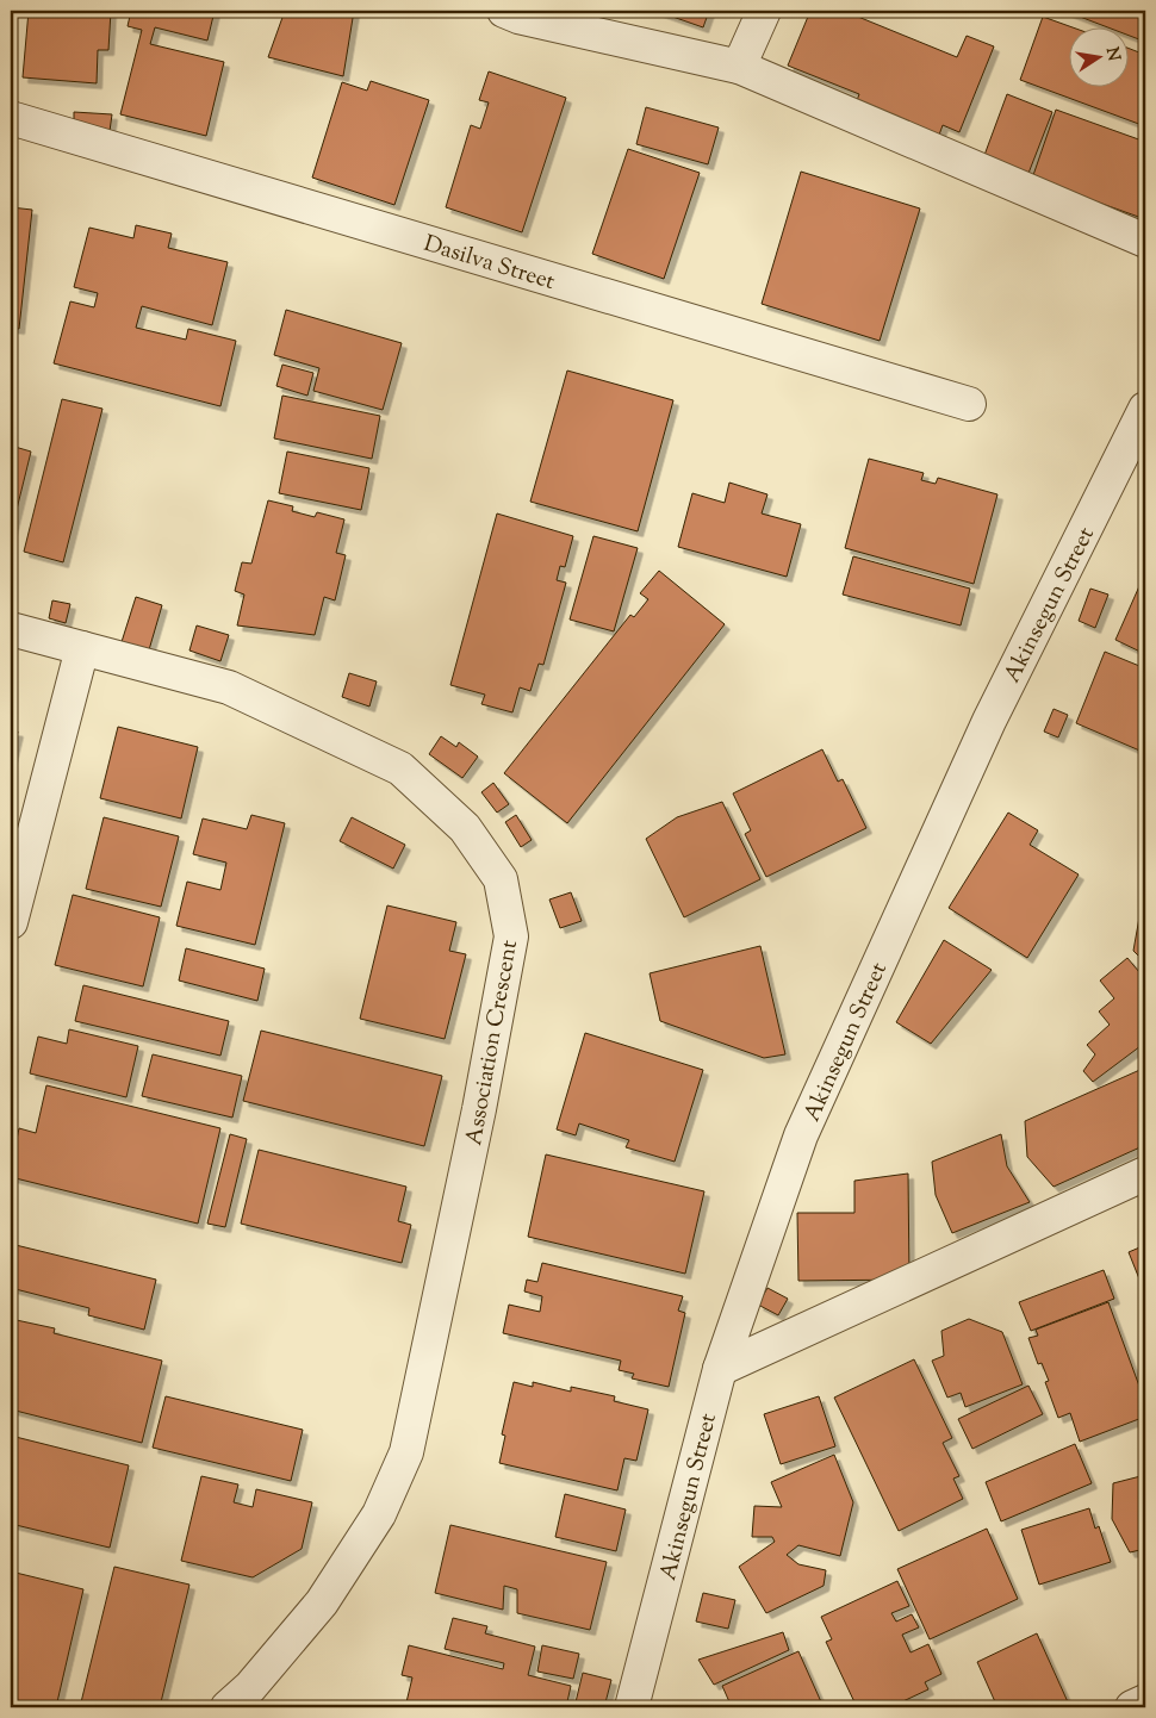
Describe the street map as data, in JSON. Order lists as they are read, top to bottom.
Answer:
{
  "streets": {
    "street": ["Dasilva Street", "Akinsegun Street", "Association Crescent"]
  },
  "north": "right"
}
